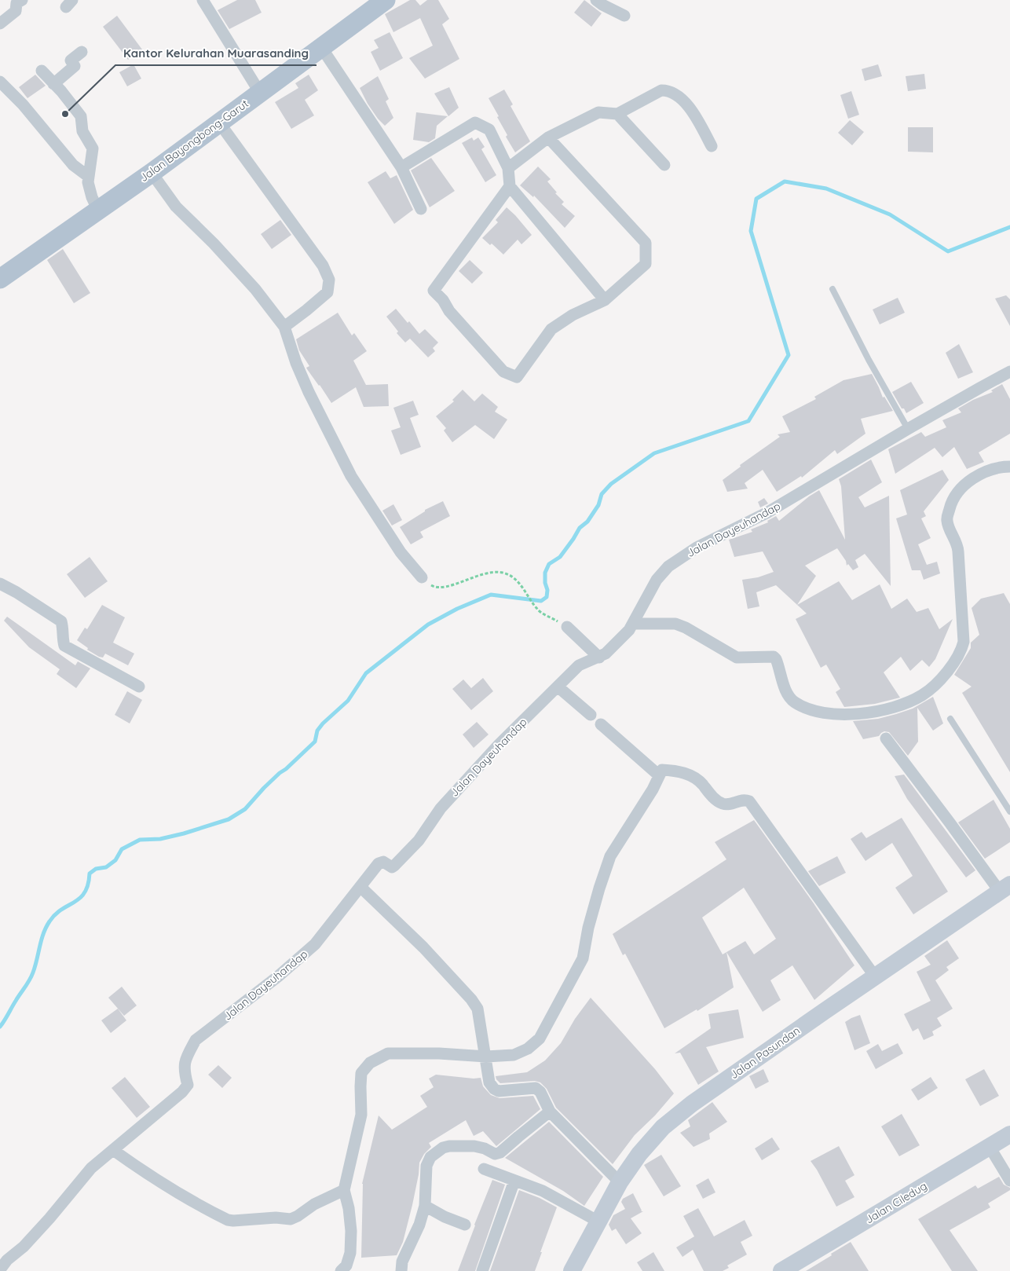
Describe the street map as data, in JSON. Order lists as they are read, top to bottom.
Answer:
{
  "streets": {
    "main road": ["Jalan Bayongbong-Garut"],
    "street": ["Jalan Dayeuhandap", "Jalan Pasundan", "Jalan Ciledug"]
  },
  "places": ["Kantor Kelurahan Muarasanding"]
}
